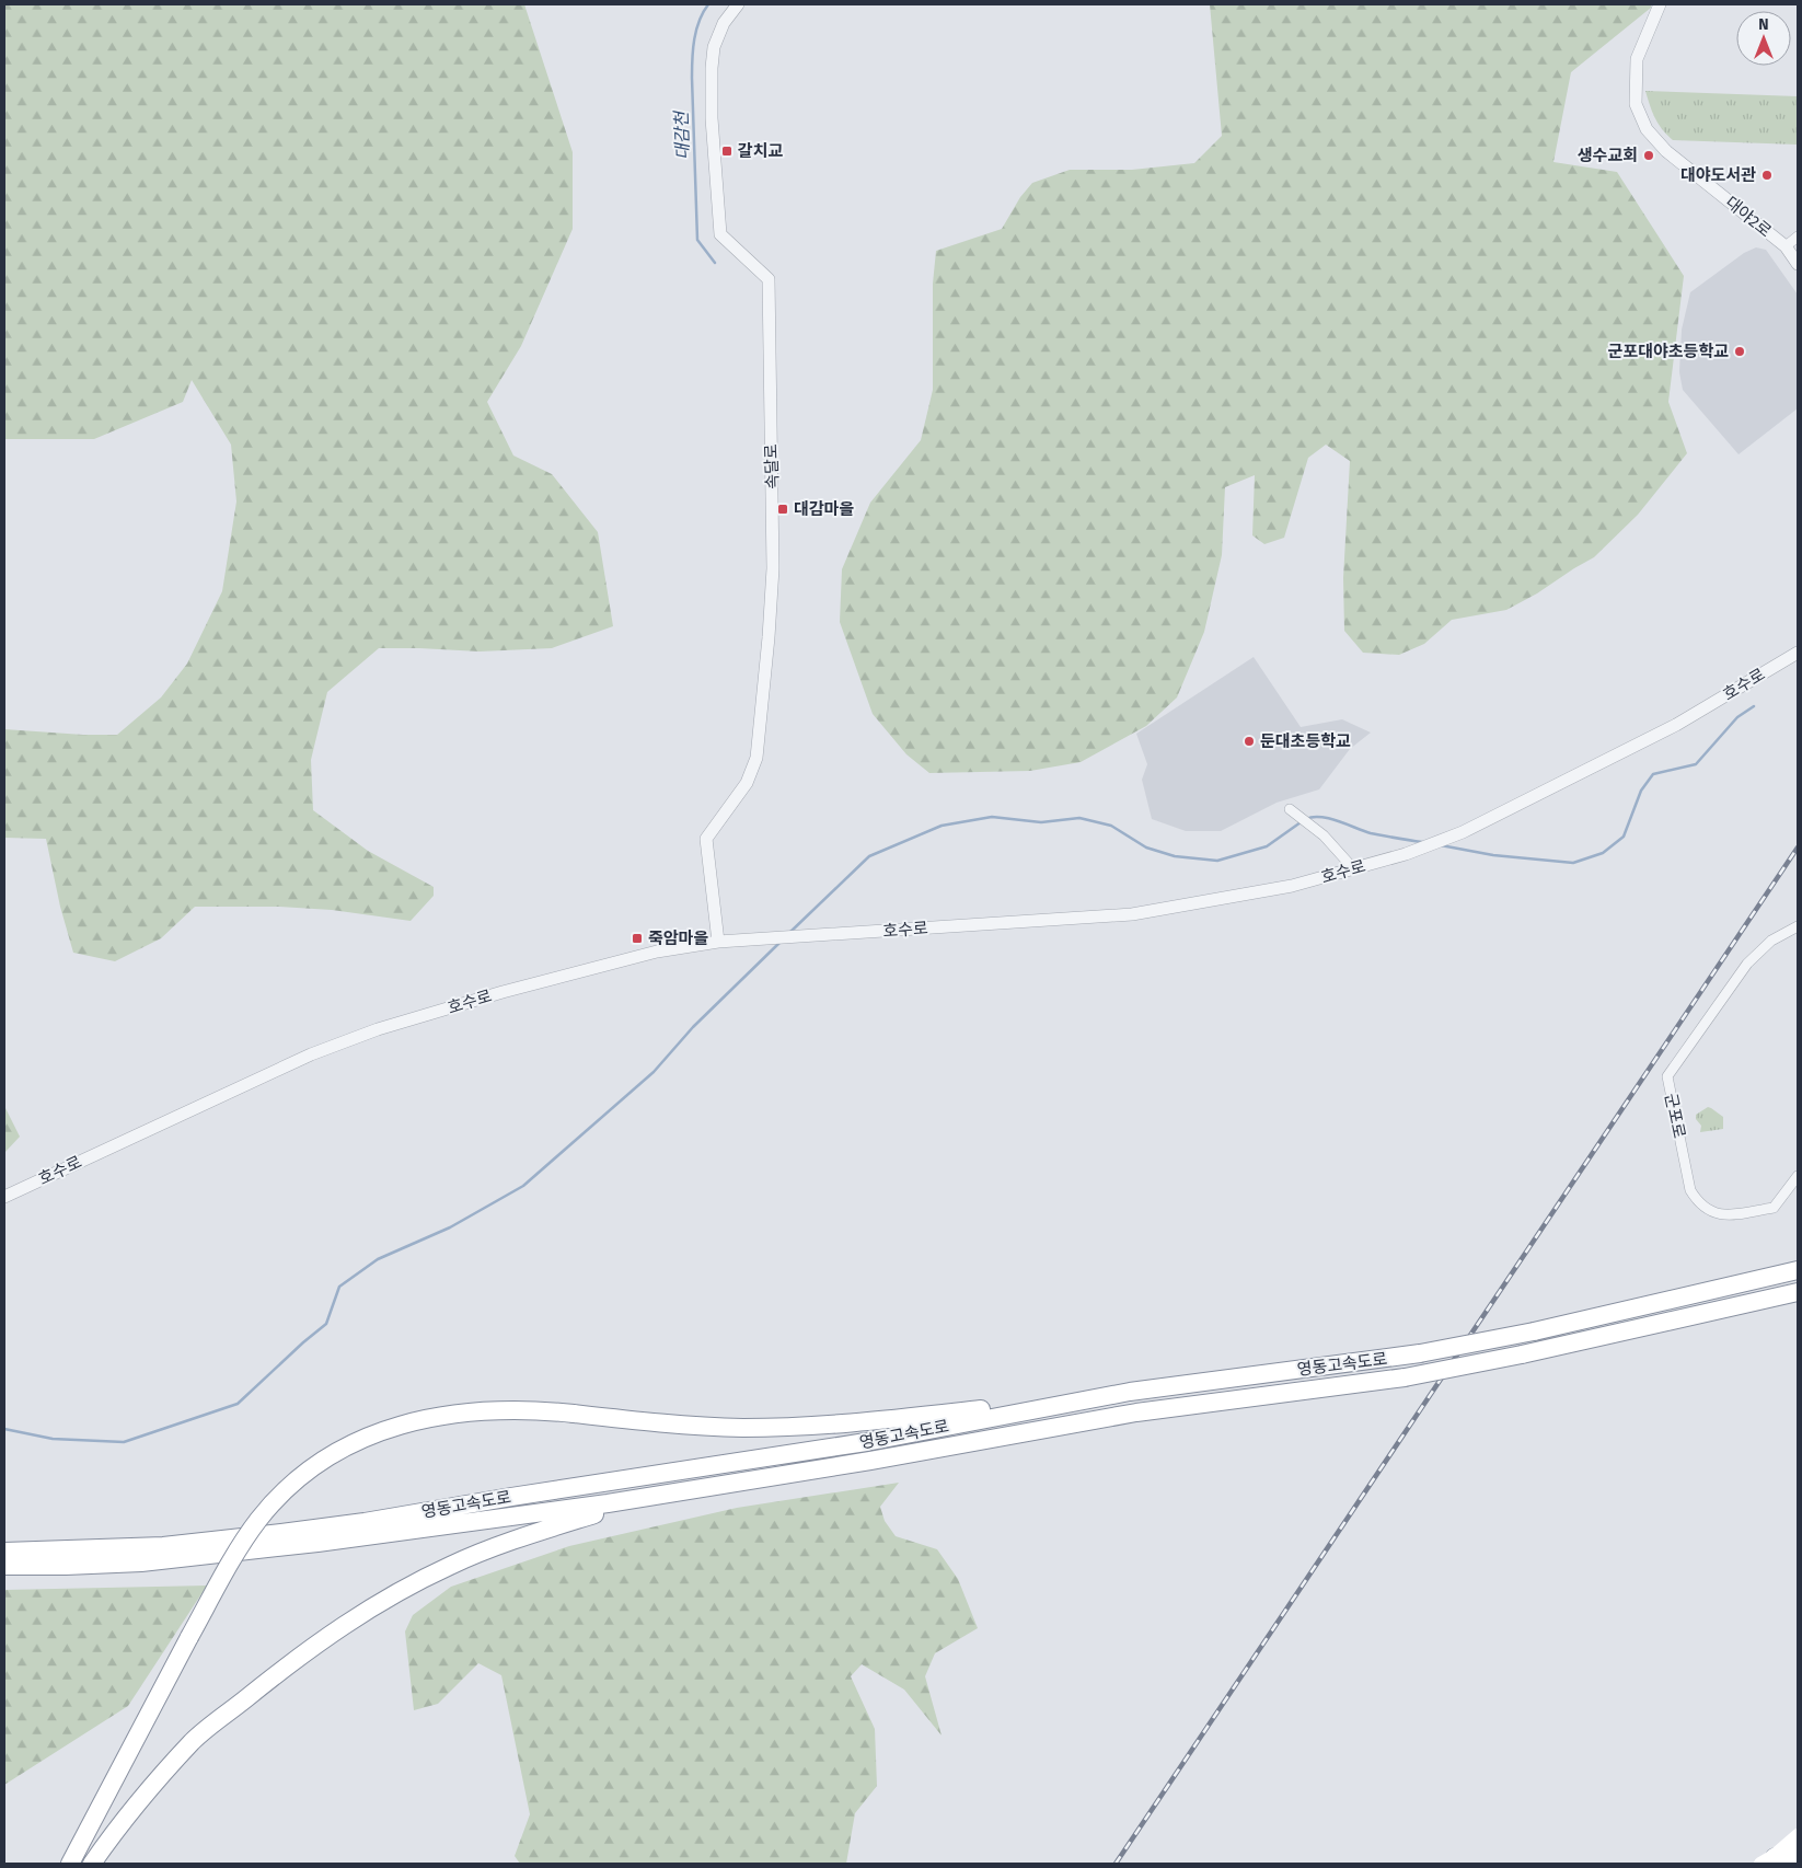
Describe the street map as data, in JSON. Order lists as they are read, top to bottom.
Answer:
{
  "streets": {
    "highway": ["영동고속도로"],
    "street": [
      "대야2로",
      "속달로",
      "호수로",
      "군포로"
    ]
  },
  "crossings": [
    ["속달로", "호수로"]
  ],
  "water": ["대감천"],
  "places": {
    "transit": ["갈치교", "대감마을", "죽암마을"],
    "other": [
      "생수교회",
      "대야도서관",
      "군포대야초등학교",
      "둔대초등학교"
    ]
  },
  "north": "top"
}
